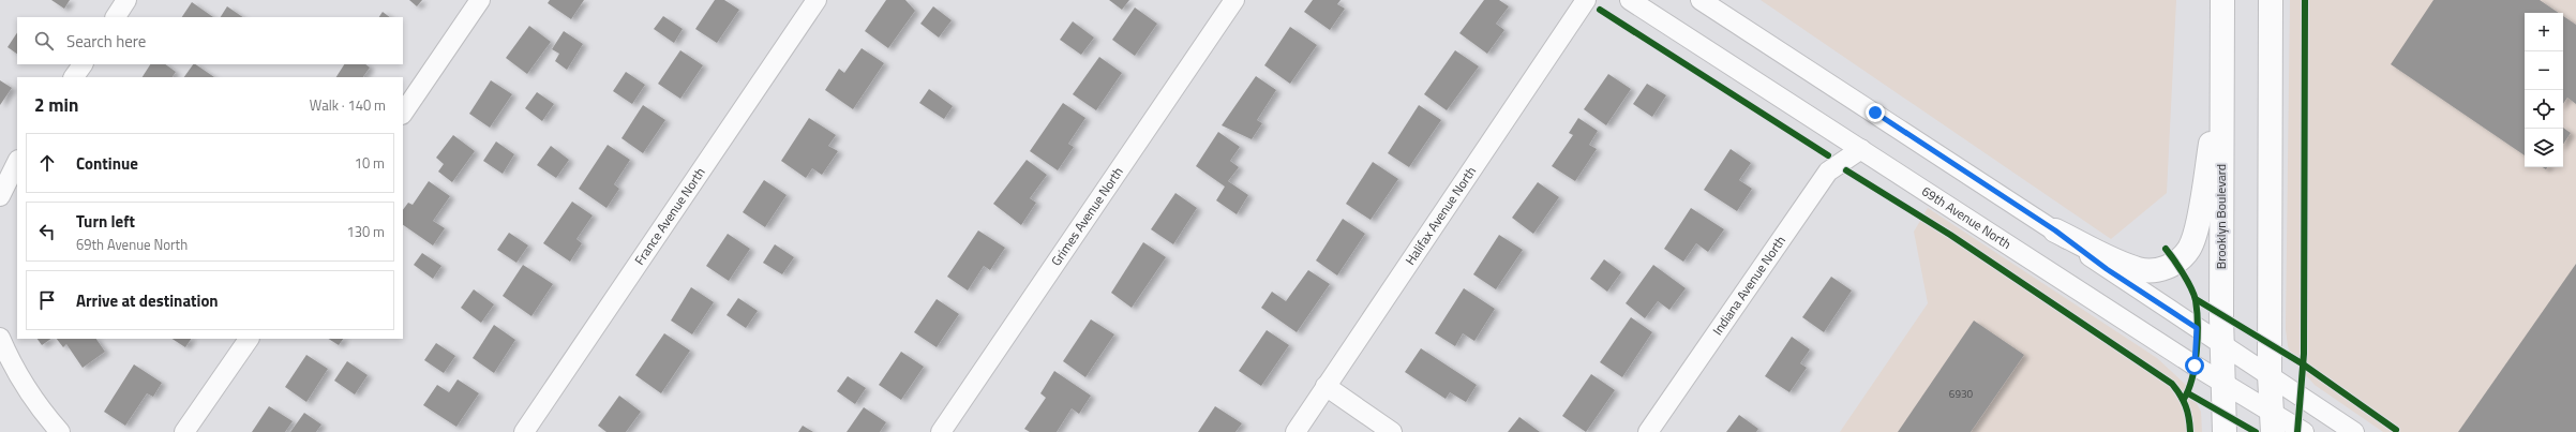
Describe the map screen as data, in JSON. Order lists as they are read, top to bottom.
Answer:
{
  "streets": {
    "main road": ["Brooklyn Boulevard"],
    "street": [
      "Halifax Avenue North",
      "France Avenue North",
      "Grimes Avenue North",
      "69th Avenue North",
      "Indiana Avenue North"
    ]
  },
  "crossings": [
    ["Brooklyn Boulevard", "69th Avenue North"],
    ["69th Avenue North", "Indiana Avenue North"]
  ],
  "house_numbers": ["6930"],
  "page": {
    "map_buttons": ["+", "−"],
    "search": "Search here",
    "heading": ["2 min", "Walk · 140 m"],
    "list": [
      ["Continue", "10 m"],
      ["Turn left", "69th Avenue North", "130 m"],
      "Arrive at destination"
    ]
  }
}
